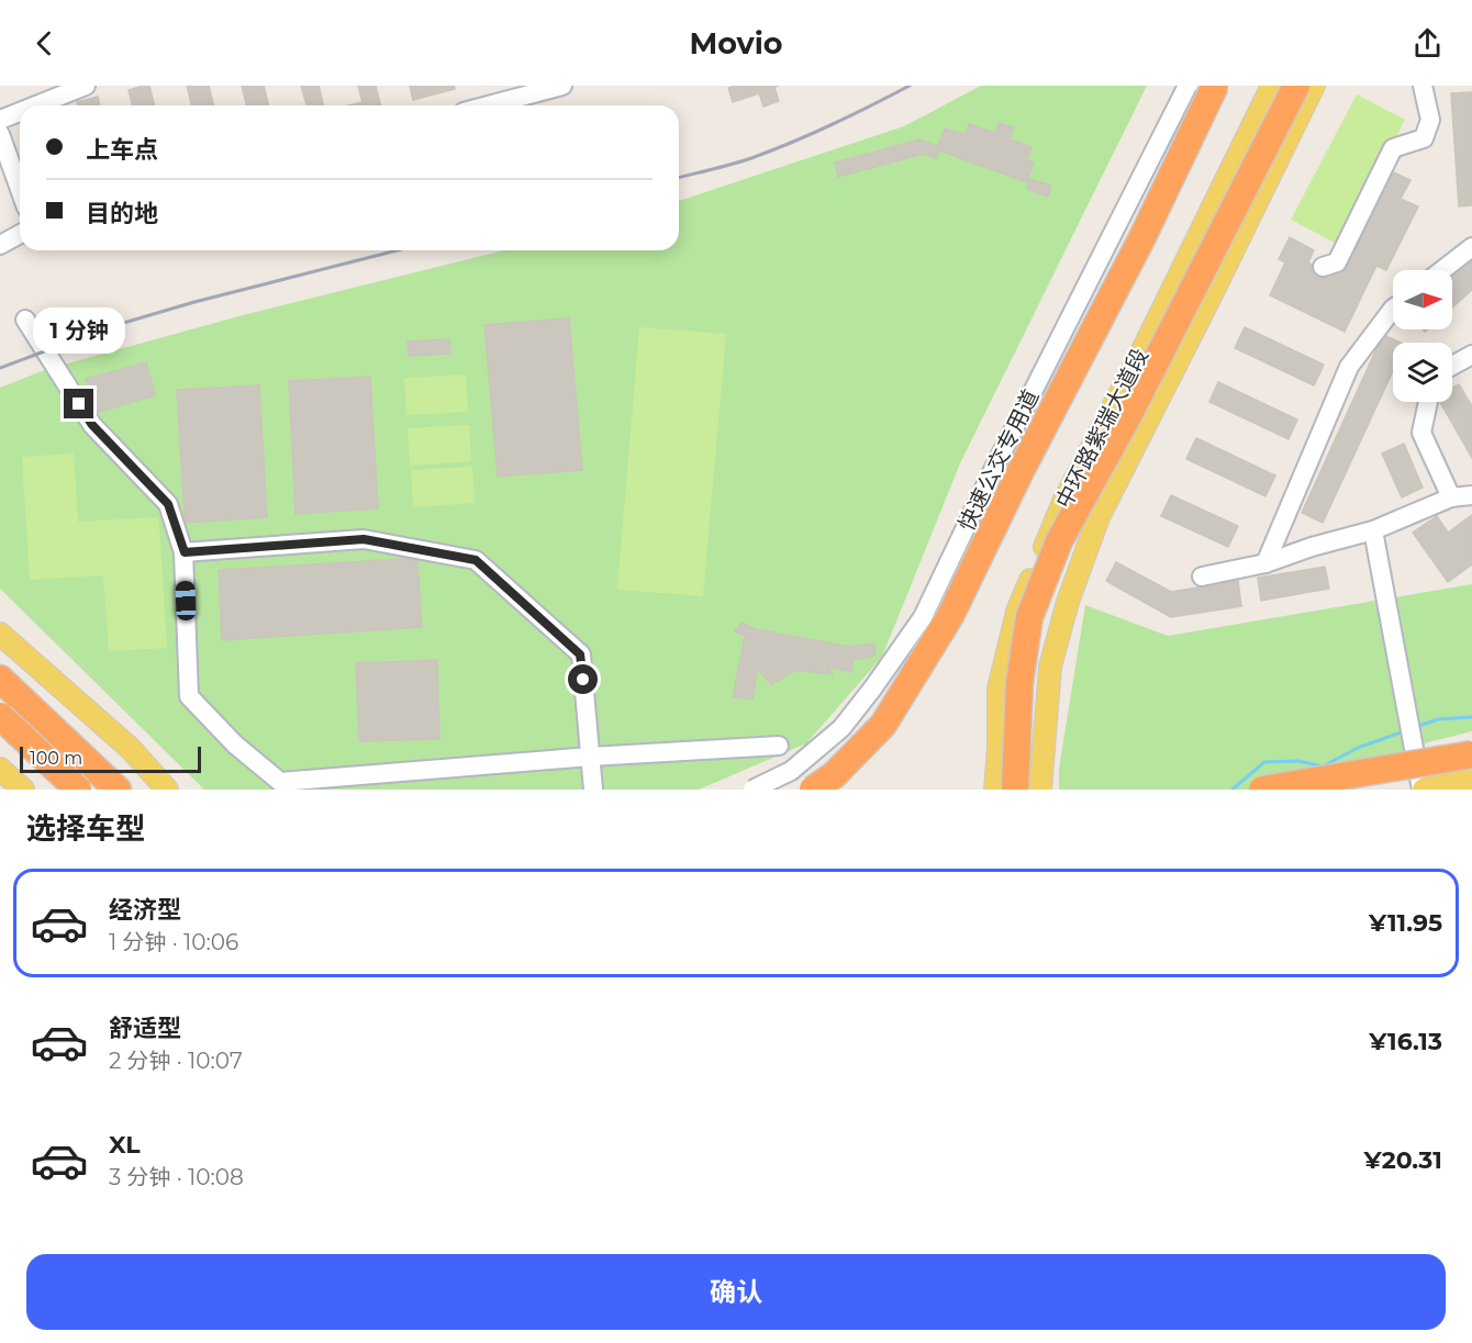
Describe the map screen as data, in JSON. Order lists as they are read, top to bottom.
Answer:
{
  "streets": {
    "main road": ["中环路紫瑞大道段"],
    "street": ["快速公交专用道"]
  },
  "scale_bar": "100 m",
  "north": "right",
  "page": {
    "header": "Movio",
    "banner": ["上车点", "目的地"],
    "bubble": "1 分钟",
    "scale": "100 m",
    "heading": "选择车型",
    "list": [
      {
        "name": "经济型",
        "note": "1 分钟 · 10:06",
        "value": "¥11.95"
      },
      {
        "name": "舒适型",
        "note": "2 分钟 · 10:07",
        "value": "¥16.13"
      },
      {
        "name": "XL",
        "note": "3 分钟 · 10:08",
        "value": "¥20.31"
      }
    ],
    "buttons": "确认"
  }
}
